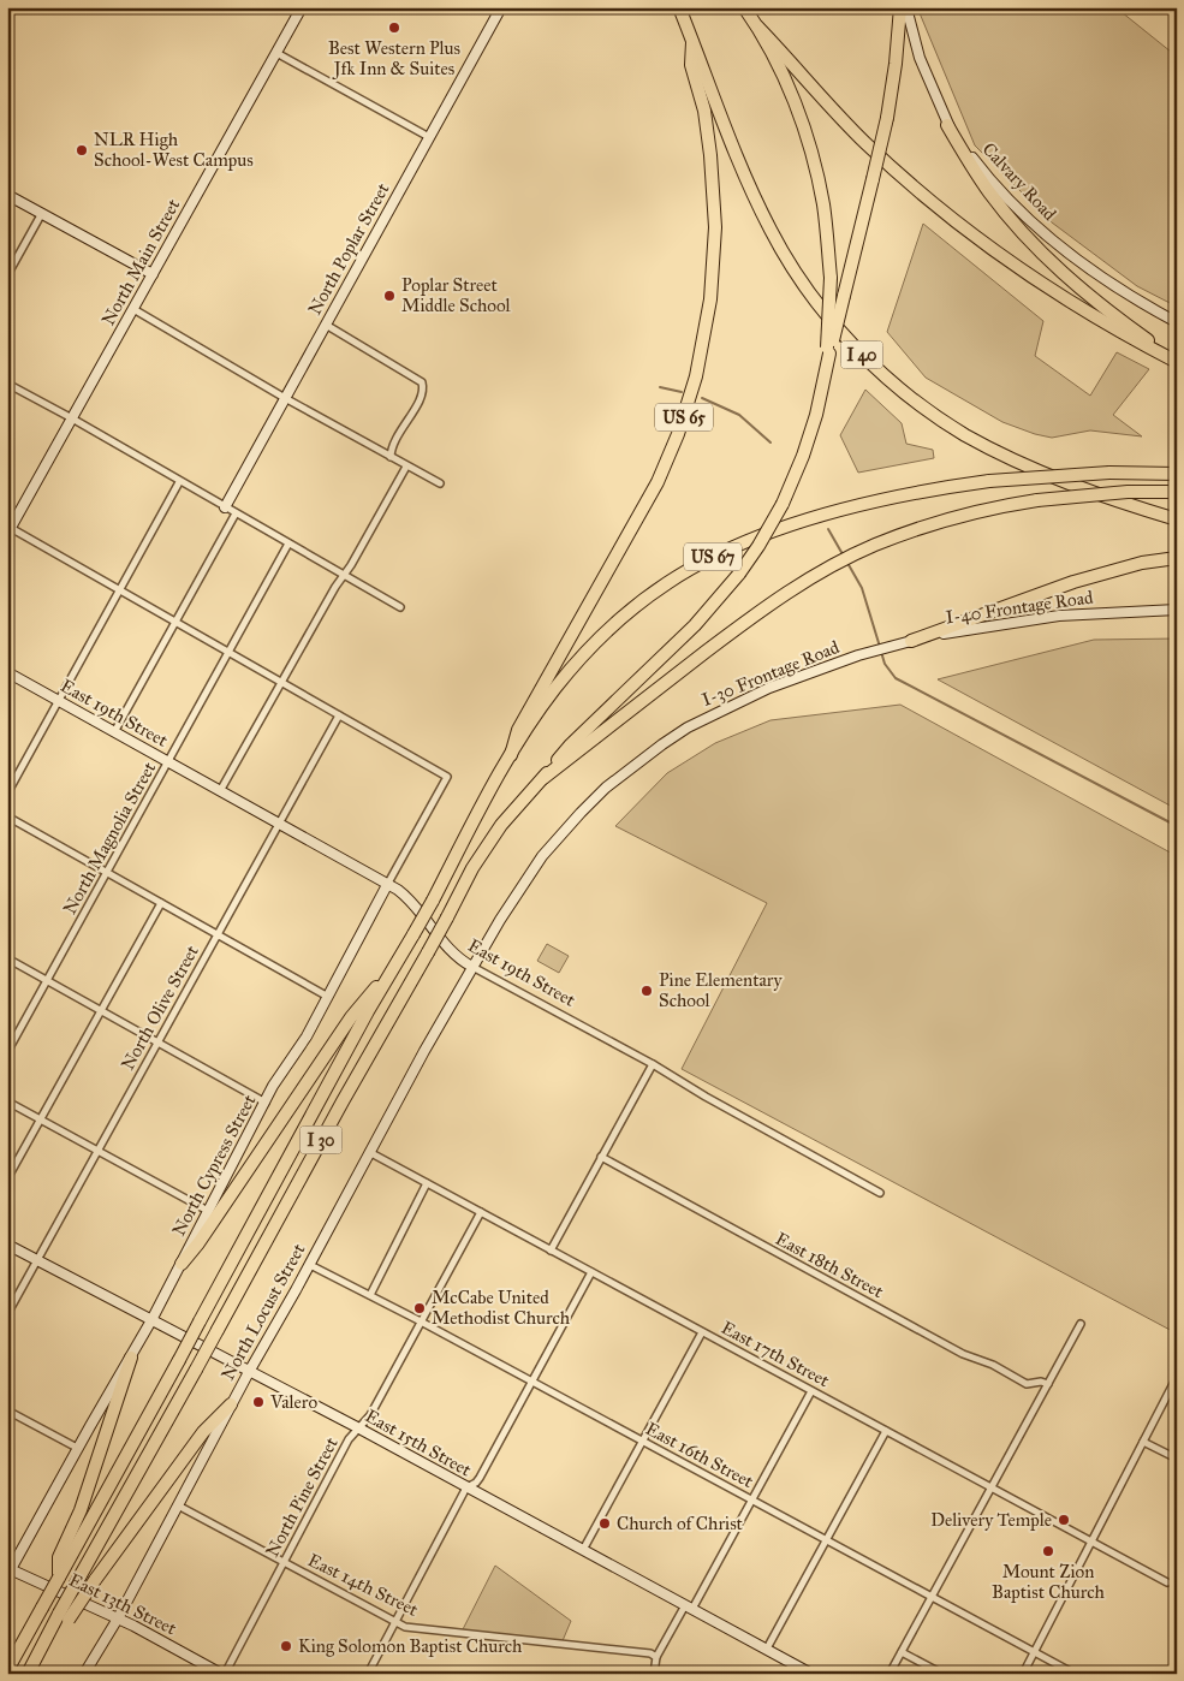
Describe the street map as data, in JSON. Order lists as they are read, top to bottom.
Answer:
{
  "streets": {
    "highway": [
      "I 40",
      "US 65",
      "US 67",
      "I 30"
    ],
    "main road": [
      "Calvary Road",
      "North Poplar Street",
      "North Main Street",
      "I-40 Frontage Road",
      "I-30 Frontage Road",
      "East 19th Street",
      "North Cypress Street",
      "North Locust Street",
      "East 15th Street",
      "East 13th Street"
    ],
    "street": [
      "North Magnolia Street",
      "North Olive Street",
      "East 18th Street",
      "East 17th Street",
      "East 16th Street",
      "North Pine Street",
      "East 14th Street"
    ]
  },
  "crossings": [
    ["I 40", "US 65"],
    ["US 65", "US 67"],
    ["US 65", "I 30"],
    ["US 67", "I 30"],
    ["I-40 Frontage Road", "I-30 Frontage Road"],
    ["I-30 Frontage Road", "East 19th Street"],
    ["I-30 Frontage Road", "North Locust Street"],
    ["East 19th Street", "North Magnolia Street"],
    ["East 19th Street", "North Olive Street"],
    ["East 19th Street", "North Cypress Street"],
    ["East 19th Street", "North Locust Street"],
    ["North Olive Street", "North Cypress Street"],
    ["North Olive Street", "East 15th Street"],
    ["North Cypress Street", "East 15th Street"],
    ["North Cypress Street", "East 13th Street"],
    ["North Locust Street", "East 17th Street"],
    ["North Locust Street", "East 15th Street"],
    ["North Locust Street", "East 16th Street"],
    ["North Locust Street", "East 14th Street"],
    ["North Locust Street", "East 13th Street"],
    ["East 17th Street", "North Pine Street"],
    ["East 15th Street", "North Pine Street"],
    ["East 16th Street", "North Pine Street"],
    ["North Pine Street", "East 14th Street"],
    ["North Pine Street", "East 13th Street"]
  ],
  "places": [
    "Best Western Plus Jfk Inn & Suites",
    "NLR High School-West Campus",
    "Poplar Street Middle School",
    "Pine Elementary School",
    "McCabe United Methodist Church",
    "Valero",
    "Delivery Temple",
    "Church of Christ",
    "Mount Zion Baptist Church",
    "King Solomon Baptist Church"
  ]
}
